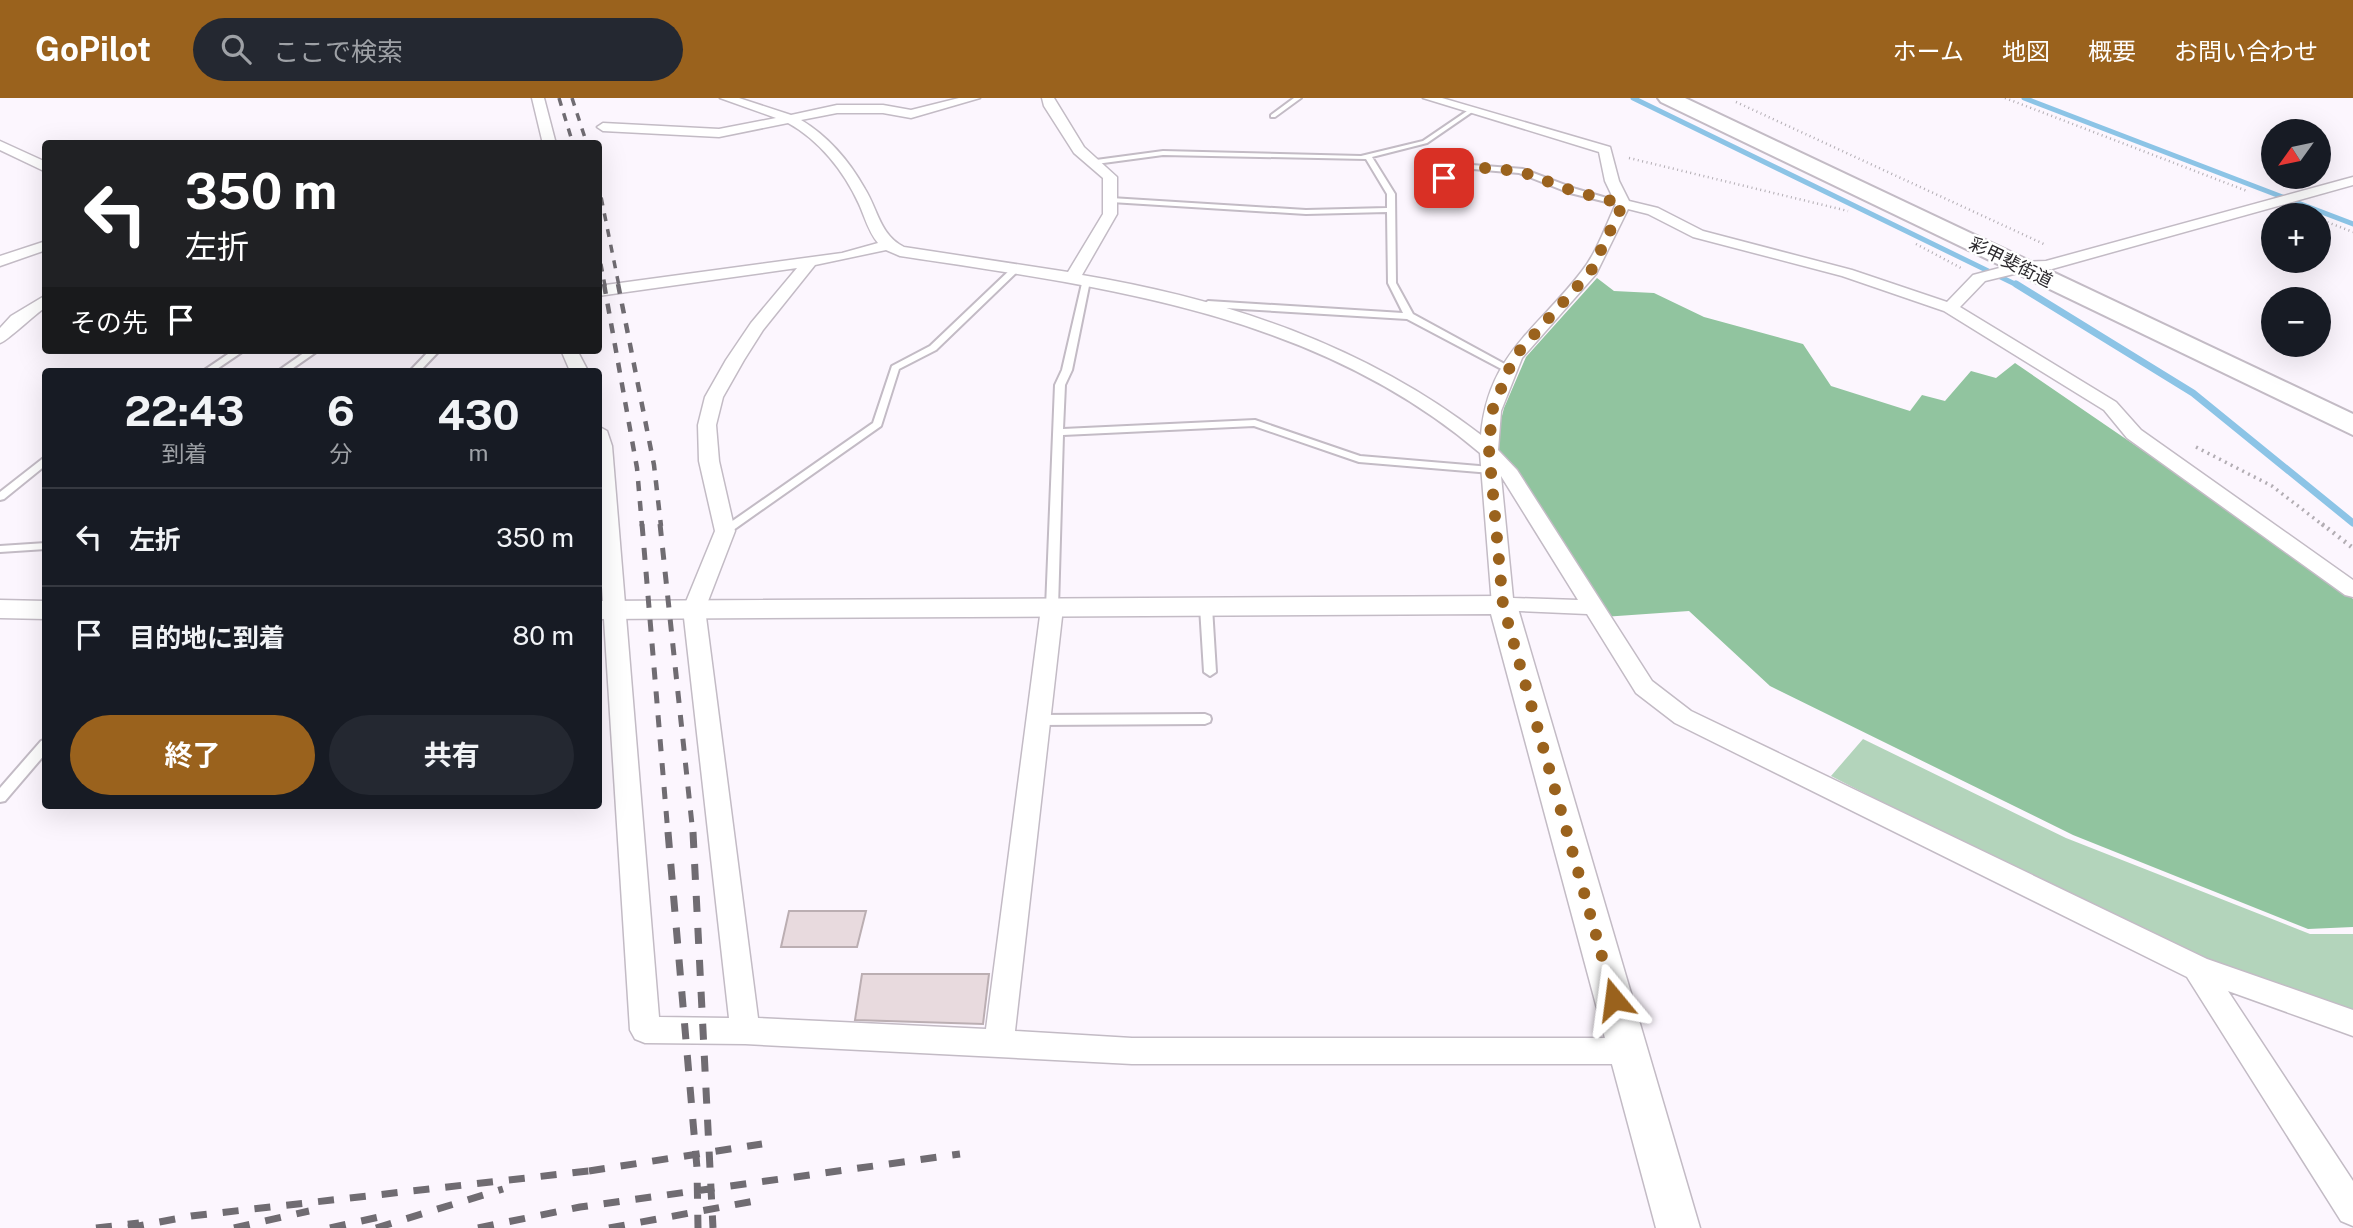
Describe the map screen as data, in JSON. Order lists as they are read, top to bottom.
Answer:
{
  "streets": {
    "highway": ["彩甲斐街道"]
  },
  "north": "bottom left",
  "page": {
    "header": "GoPilot",
    "search": "ここで検索",
    "nav": [
      "ホーム",
      "地図",
      "概要",
      "お問い合わせ"
    ],
    "map_buttons": ["+", "−"],
    "turn": ["350 m", "左折"],
    "then": "その先",
    "eta": [
      "22:43",
      "到着",
      "6",
      "分",
      "430",
      "m"
    ],
    "list": [
      {
        "name": "左折",
        "value": "350 m"
      },
      {
        "name": "目的地に到着",
        "value": "80 m"
      }
    ],
    "buttons": ["終了", "共有"]
  }
}
